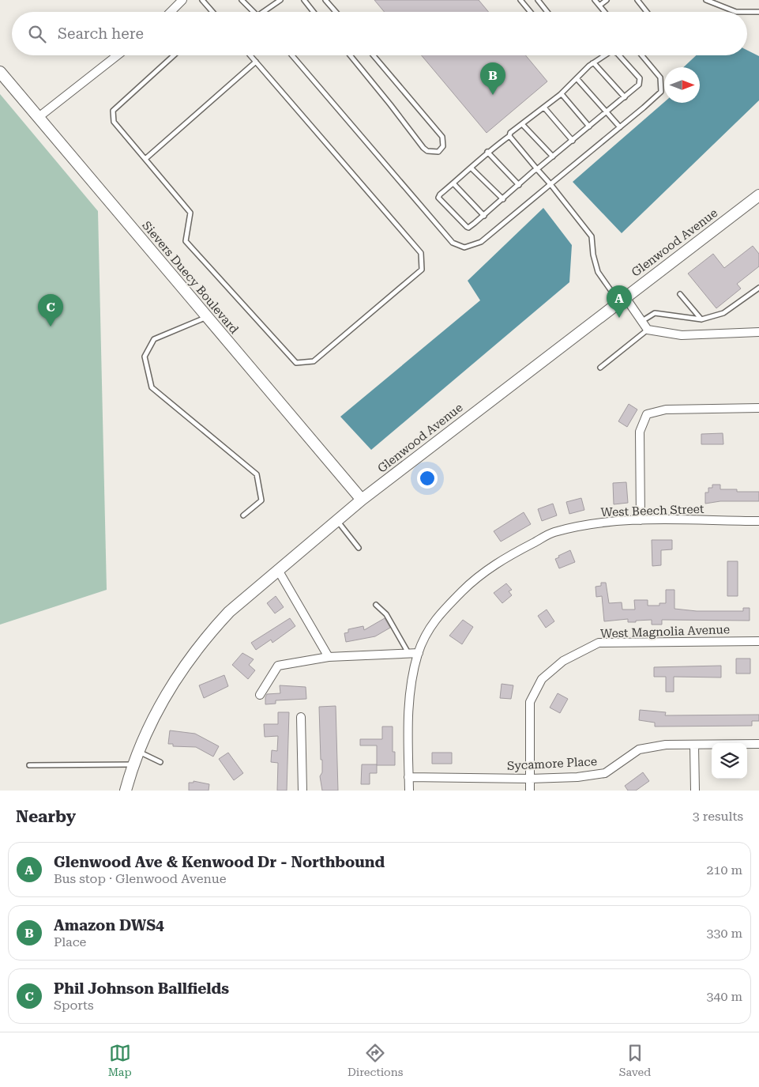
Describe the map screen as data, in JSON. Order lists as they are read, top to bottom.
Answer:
{
  "streets": {
    "street": [
      "Glenwood Avenue",
      "Sievers Duecy Boulevard",
      "West Beech Street",
      "West Magnolia Avenue",
      "Sycamore Place"
    ]
  },
  "crossings": [
    ["Glenwood Avenue", "Sievers Duecy Boulevard"],
    ["West Beech Street", "Sycamore Place"],
    ["West Magnolia Avenue", "Sycamore Place"]
  ],
  "north": "right",
  "page": {
    "search": "Search here",
    "pins": ["B", "A", "C"],
    "heading": ["Nearby", "3 results"],
    "list": [
      {
        "mark": "A",
        "name": "Glenwood Ave & Kenwood Dr - Northbound",
        "note": "Bus stop · Glenwood Avenue",
        "value": "210 m"
      },
      {
        "mark": "B",
        "name": "Amazon DWS4",
        "note": "Place",
        "value": "330 m"
      },
      {
        "mark": "C",
        "name": "Phil Johnson Ballfields",
        "note": "Sports",
        "value": "340 m"
      }
    ],
    "nav": ["Map", "Directions", "Saved"]
  }
}
